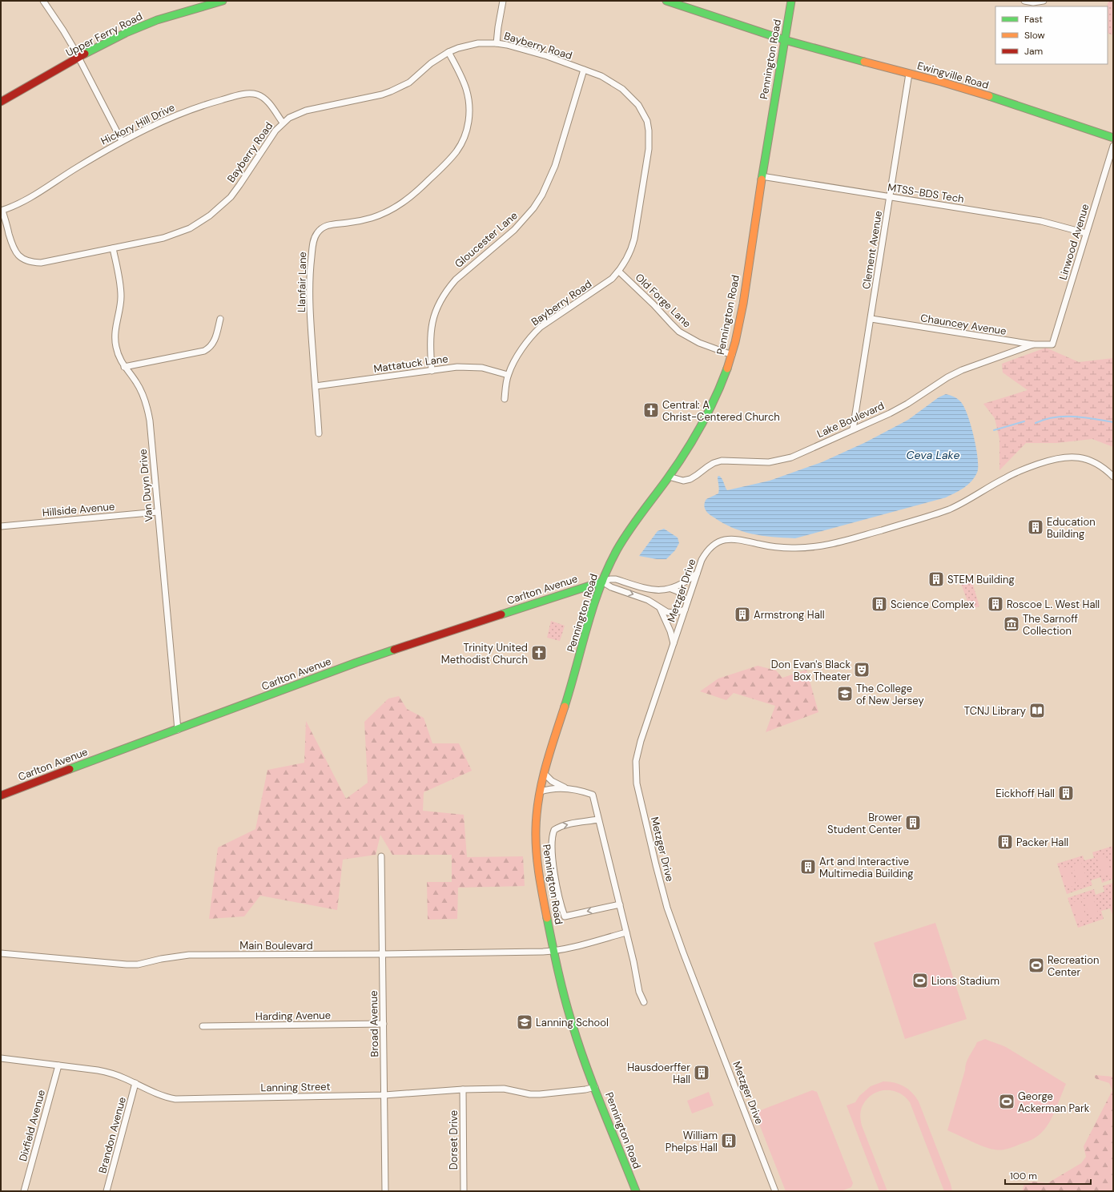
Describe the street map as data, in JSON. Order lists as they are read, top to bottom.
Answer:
{
  "streets": {
    "main road": [
      "Upper Ferry Road",
      "Pennington Road",
      "Ewingville Road",
      "Carlton Avenue"
    ],
    "street": [
      "Bayberry Road",
      "Hickory Hill Drive",
      "MTSS-BDS Tech",
      "Gloucester Lane",
      "Linwood Avenue",
      "Clement Avenue",
      "Llanfair Lane",
      "Old Forge Lane",
      "Chauncey Avenue",
      "Mattatuck Lane",
      "Lake Boulevard",
      "Van Duyn Drive",
      "Hillside Avenue",
      "Metzger Drive",
      "Main Boulevard",
      "Harding Avenue",
      "Broad Avenue",
      "Lanning Street",
      "Dixfield Avenue",
      "Brandon Avenue",
      "Dorset Drive"
    ]
  },
  "crossings": [
    ["Bayberry Road", "Hickory Hill Drive"],
    ["Bayberry Road", "Gloucester Lane"],
    ["Bayberry Road", "Llanfair Lane"],
    ["Bayberry Road", "Old Forge Lane"],
    ["Bayberry Road", "Mattatuck Lane"],
    ["Bayberry Road", "Van Duyn Drive"],
    ["Pennington Road", "Ewingville Road"],
    ["Pennington Road", "MTSS-BDS Tech"],
    ["Pennington Road", "Old Forge Lane"],
    ["Pennington Road", "Lake Boulevard"],
    ["Pennington Road", "Carlton Avenue"],
    ["Pennington Road", "Main Boulevard"],
    ["Pennington Road", "Lanning Street"],
    ["Ewingville Road", "Clement Avenue"],
    ["MTSS-BDS Tech", "Linwood Avenue"],
    ["MTSS-BDS Tech", "Clement Avenue"],
    ["Gloucester Lane", "Mattatuck Lane"],
    ["Linwood Avenue", "Chauncey Avenue"],
    ["Clement Avenue", "Chauncey Avenue"],
    ["Clement Avenue", "Lake Boulevard"],
    ["Llanfair Lane", "Mattatuck Lane"],
    ["Chauncey Avenue", "Lake Boulevard"],
    ["Van Duyn Drive", "Hillside Avenue"],
    ["Van Duyn Drive", "Carlton Avenue"],
    ["Main Boulevard", "Broad Avenue"],
    ["Harding Avenue", "Broad Avenue"],
    ["Broad Avenue", "Lanning Street"],
    ["Lanning Street", "Dixfield Avenue"],
    ["Lanning Street", "Brandon Avenue"],
    ["Lanning Street", "Dorset Drive"]
  ],
  "water": ["Ceva Lake"],
  "places": {
    "church": ["Central: A Christ-Centered Church", "Trinity United Methodist Church"],
    "building": [
      "Education Building",
      "STEM Building",
      "Science Complex",
      "Roscoe L. West Hall",
      "Armstrong Hall",
      "Eickhoff Hall",
      "Brower Student Center",
      "Packer Hall",
      "Art and Interactive Multimedia Building",
      "Hausdoerffer Hall",
      "William Phelps Hall"
    ],
    "museum": ["The Sarnoff Collection"],
    "theatre": ["Don Evan's Black Box Theater"],
    "school or university": ["The College of New Jersey", "Lanning School"],
    "library": ["TCNJ Library"],
    "sports": ["Recreation Center", "Lions Stadium", "George Ackerman Park"]
  },
  "legend": ["Fast", "Slow", "Jam"],
  "scale_bar": "100 m"
}
